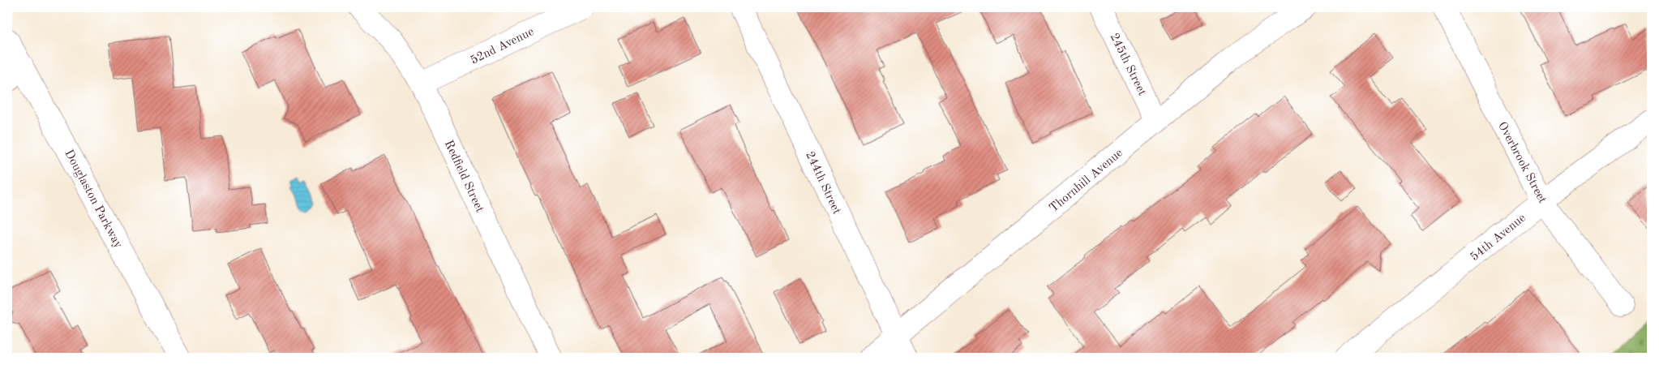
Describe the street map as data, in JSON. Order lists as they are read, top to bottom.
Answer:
{
  "streets": {
    "street": [
      "52nd Avenue",
      "245th Street",
      "Overbrook Street",
      "Redfield Street",
      "Thornhill Avenue",
      "244th Street",
      "Douglaston Parkway",
      "54th Avenue"
    ]
  },
  "crossings": [
    ["52nd Avenue", "Redfield Street"],
    ["245th Street", "Thornhill Avenue"],
    ["Overbrook Street", "54th Avenue"],
    ["Thornhill Avenue", "244th Street"]
  ]
}
